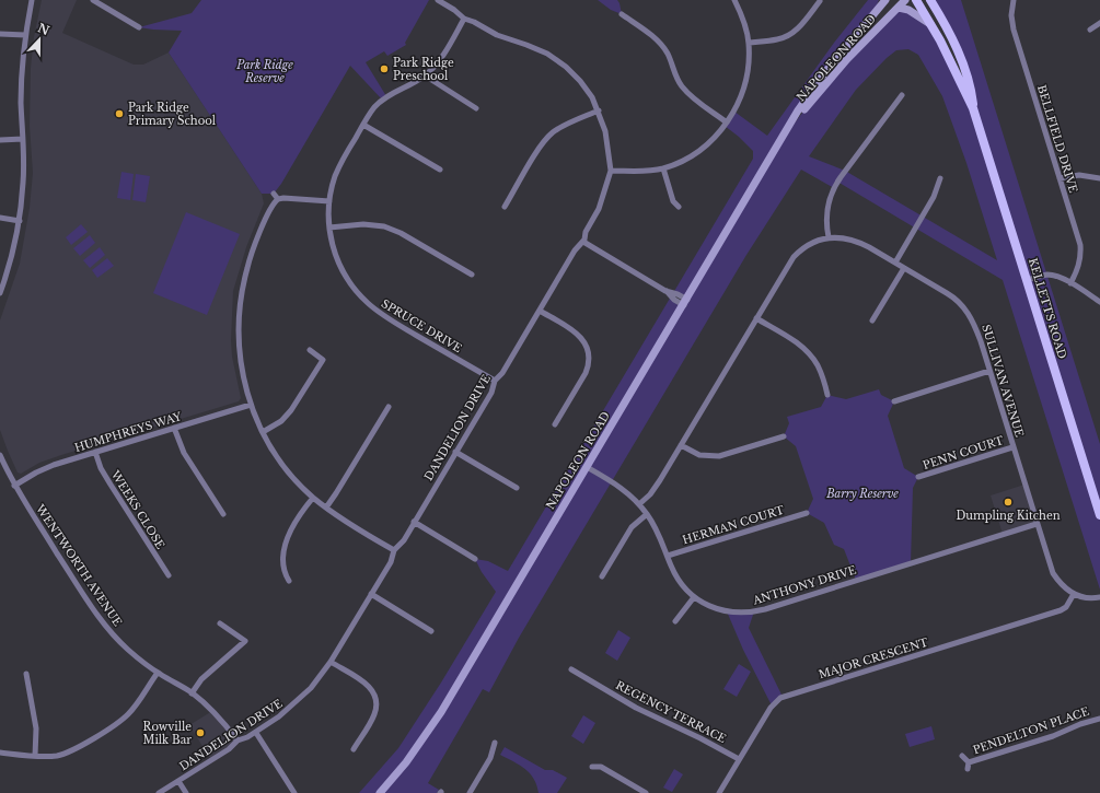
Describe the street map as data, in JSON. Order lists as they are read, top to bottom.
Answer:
{
  "streets": {
    "main road": ["NAPOLEON ROAD", "KELLETTS ROAD"],
    "street": [
      "BELLFIELD DRIVE",
      "SPRUCE DRIVE",
      "SULLIVAN AVENUE",
      "DANDELION DRIVE",
      "HUMPHREYS WAY",
      "PENN COURT",
      "WEEKS CLOSE",
      "HERMAN COURT",
      "WENTWORTH AVENUE",
      "ANTHONY DRIVE",
      "MAJOR CRESCENT",
      "REGENCY TERRACE",
      "PENDELTON PLACE"
    ]
  },
  "crossings": [
    ["NAPOLEON ROAD", "ANTHONY DRIVE"],
    ["SPRUCE DRIVE", "DANDELION DRIVE"],
    ["SULLIVAN AVENUE", "PENN COURT"],
    ["SULLIVAN AVENUE", "ANTHONY DRIVE"],
    ["SULLIVAN AVENUE", "MAJOR CRESCENT"],
    ["DANDELION DRIVE", "WENTWORTH AVENUE"],
    ["HUMPHREYS WAY", "WEEKS CLOSE"],
    ["HUMPHREYS WAY", "WENTWORTH AVENUE"],
    ["HERMAN COURT", "ANTHONY DRIVE"],
    ["MAJOR CRESCENT", "REGENCY TERRACE"]
  ],
  "parks": ["Park Ridge Reserve", "Barry Reserve"],
  "places": [
    "Park Ridge Preschool",
    "Park Ridge Primary School",
    "Dumpling Kitchen",
    "Rowville Milk Bar"
  ],
  "north": "top"
}
